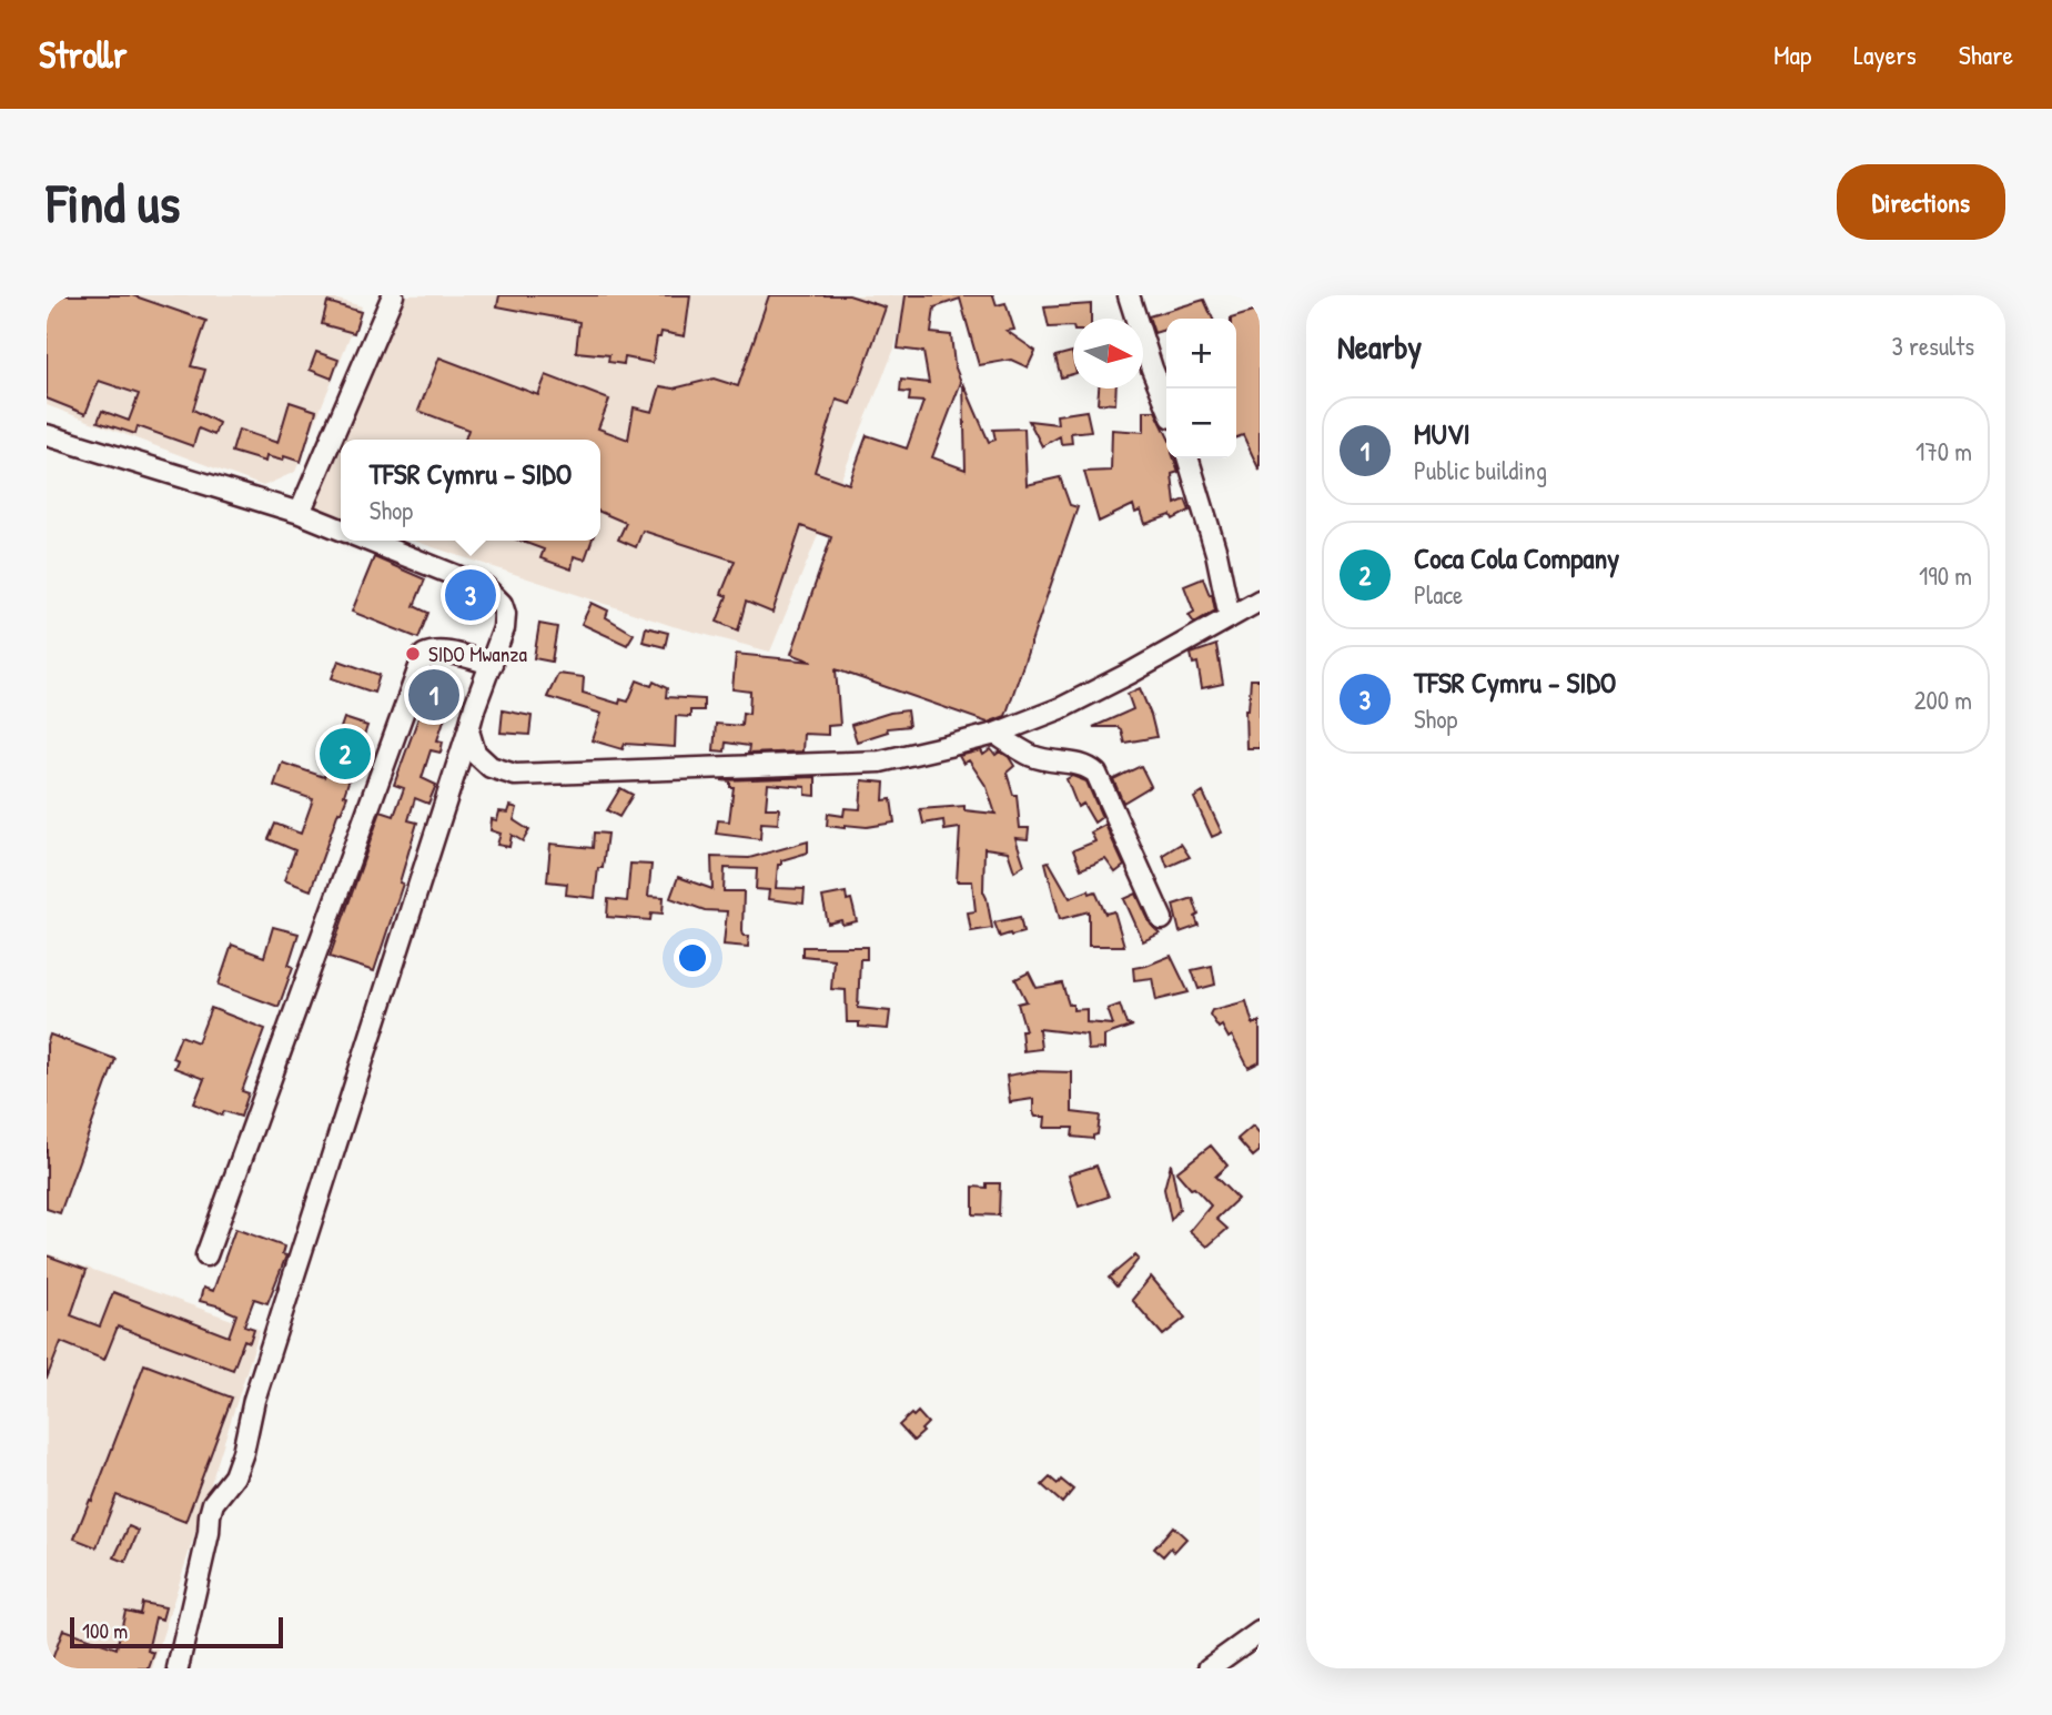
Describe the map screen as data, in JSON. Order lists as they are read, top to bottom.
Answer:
{
  "places": ["SIDO Mwanza"],
  "scale_bar": "100 m",
  "north": "right",
  "page": {
    "header": "Strollr",
    "nav": ["Map", "Layers", "Share"],
    "buttons": "Directions",
    "title": "Find us",
    "heading": ["Nearby", "3 results"],
    "map_buttons": ["+", "−"],
    "list": [
      {
        "mark": "1",
        "name": "MUVI",
        "note": "Public building",
        "value": "170 m"
      },
      {
        "mark": "2",
        "name": "Coca Cola Company",
        "note": "Place",
        "value": "190 m"
      },
      {
        "mark": "3",
        "name": "TFSR Cymru - SIDO",
        "note": "Shop",
        "value": "200 m"
      }
    ],
    "popup": ["TFSR Cymru - SIDO", "Shop"],
    "pins": ["3", "1", "2"],
    "scale": "100 m"
  }
}
